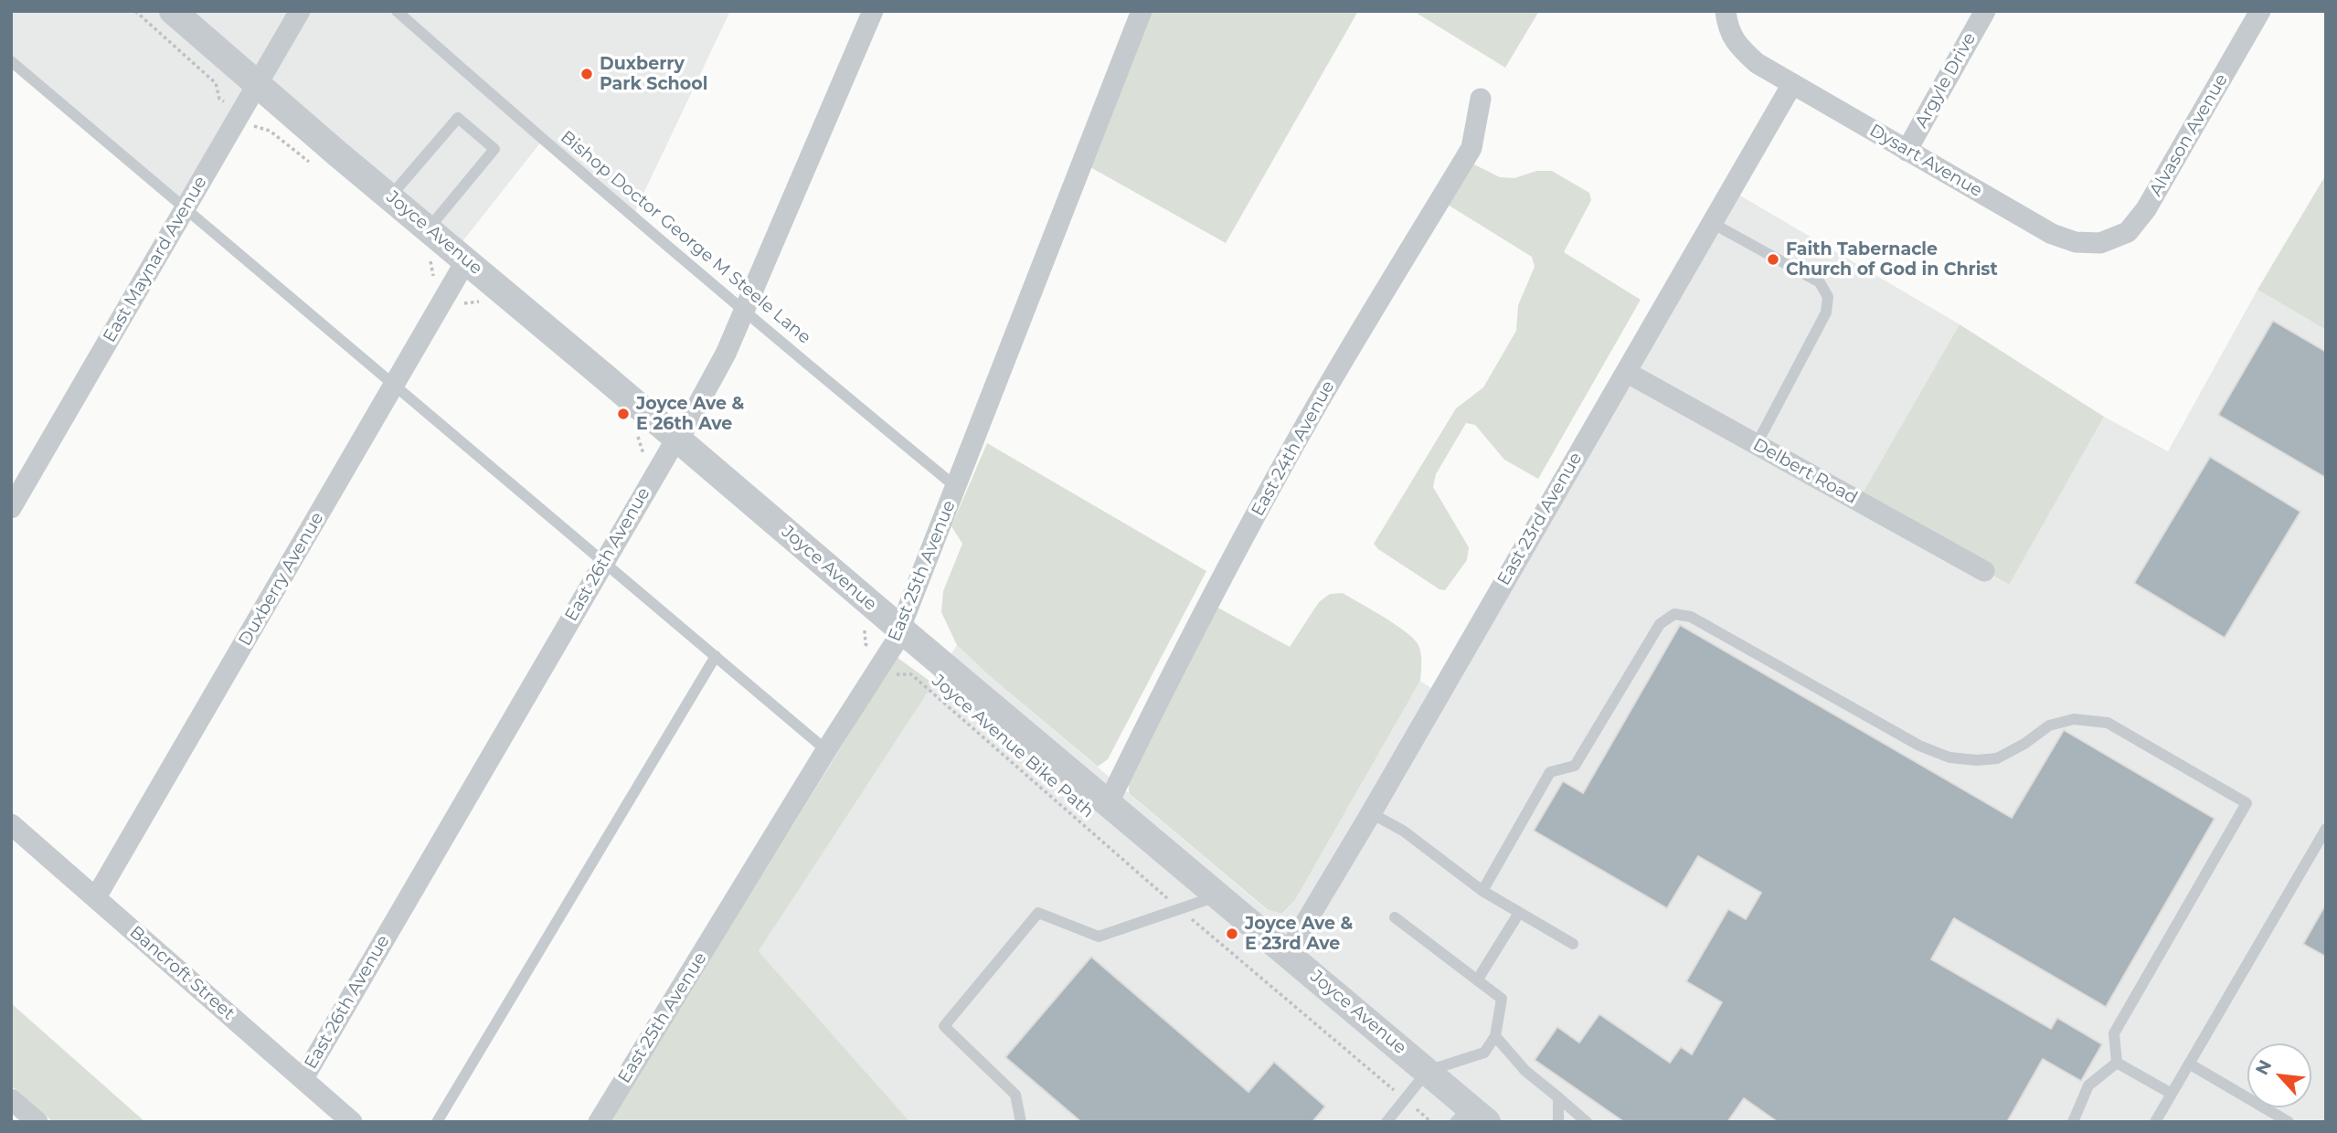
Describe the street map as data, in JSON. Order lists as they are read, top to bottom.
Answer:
{
  "streets": {
    "street": [
      "Argyle Drive",
      "Alvason Avenue",
      "Dysart Avenue",
      "Joyce Avenue",
      "East Maynard Avenue",
      "East 24th Avenue",
      "Delbert Road",
      "East 23rd Avenue",
      "East 26th Avenue",
      "East 25th Avenue",
      "Duxberry Avenue",
      "Bancroft Street"
    ],
    "lane": ["Bishop Doctor George M Steele Lane"],
    "path": ["Joyce Avenue Bike Path"]
  },
  "crossings": [
    ["Argyle Drive", "Dysart Avenue"],
    ["Alvason Avenue", "Dysart Avenue"],
    ["Dysart Avenue", "East 23rd Avenue"],
    ["Joyce Avenue", "East Maynard Avenue"],
    ["Joyce Avenue", "East 24th Avenue"],
    ["Joyce Avenue", "East 23rd Avenue"],
    ["Joyce Avenue", "East 26th Avenue"],
    ["Joyce Avenue", "East 25th Avenue"],
    ["Joyce Avenue", "Duxberry Avenue"],
    ["Bishop Doctor George M Steele Lane", "East 26th Avenue"],
    ["Bishop Doctor George M Steele Lane", "East 25th Avenue"],
    ["Delbert Road", "East 23rd Avenue"],
    ["East 26th Avenue", "Bancroft Street"],
    ["East 25th Avenue", "Joyce Avenue Bike Path"],
    ["Duxberry Avenue", "Bancroft Street"]
  ],
  "places": [
    "Duxberry Park School",
    "Faith Tabernacle Church of God in Christ",
    "Joyce Ave & E 26th Ave",
    "Joyce Ave & E 23rd Ave"
  ],
  "north": "top left"
}
